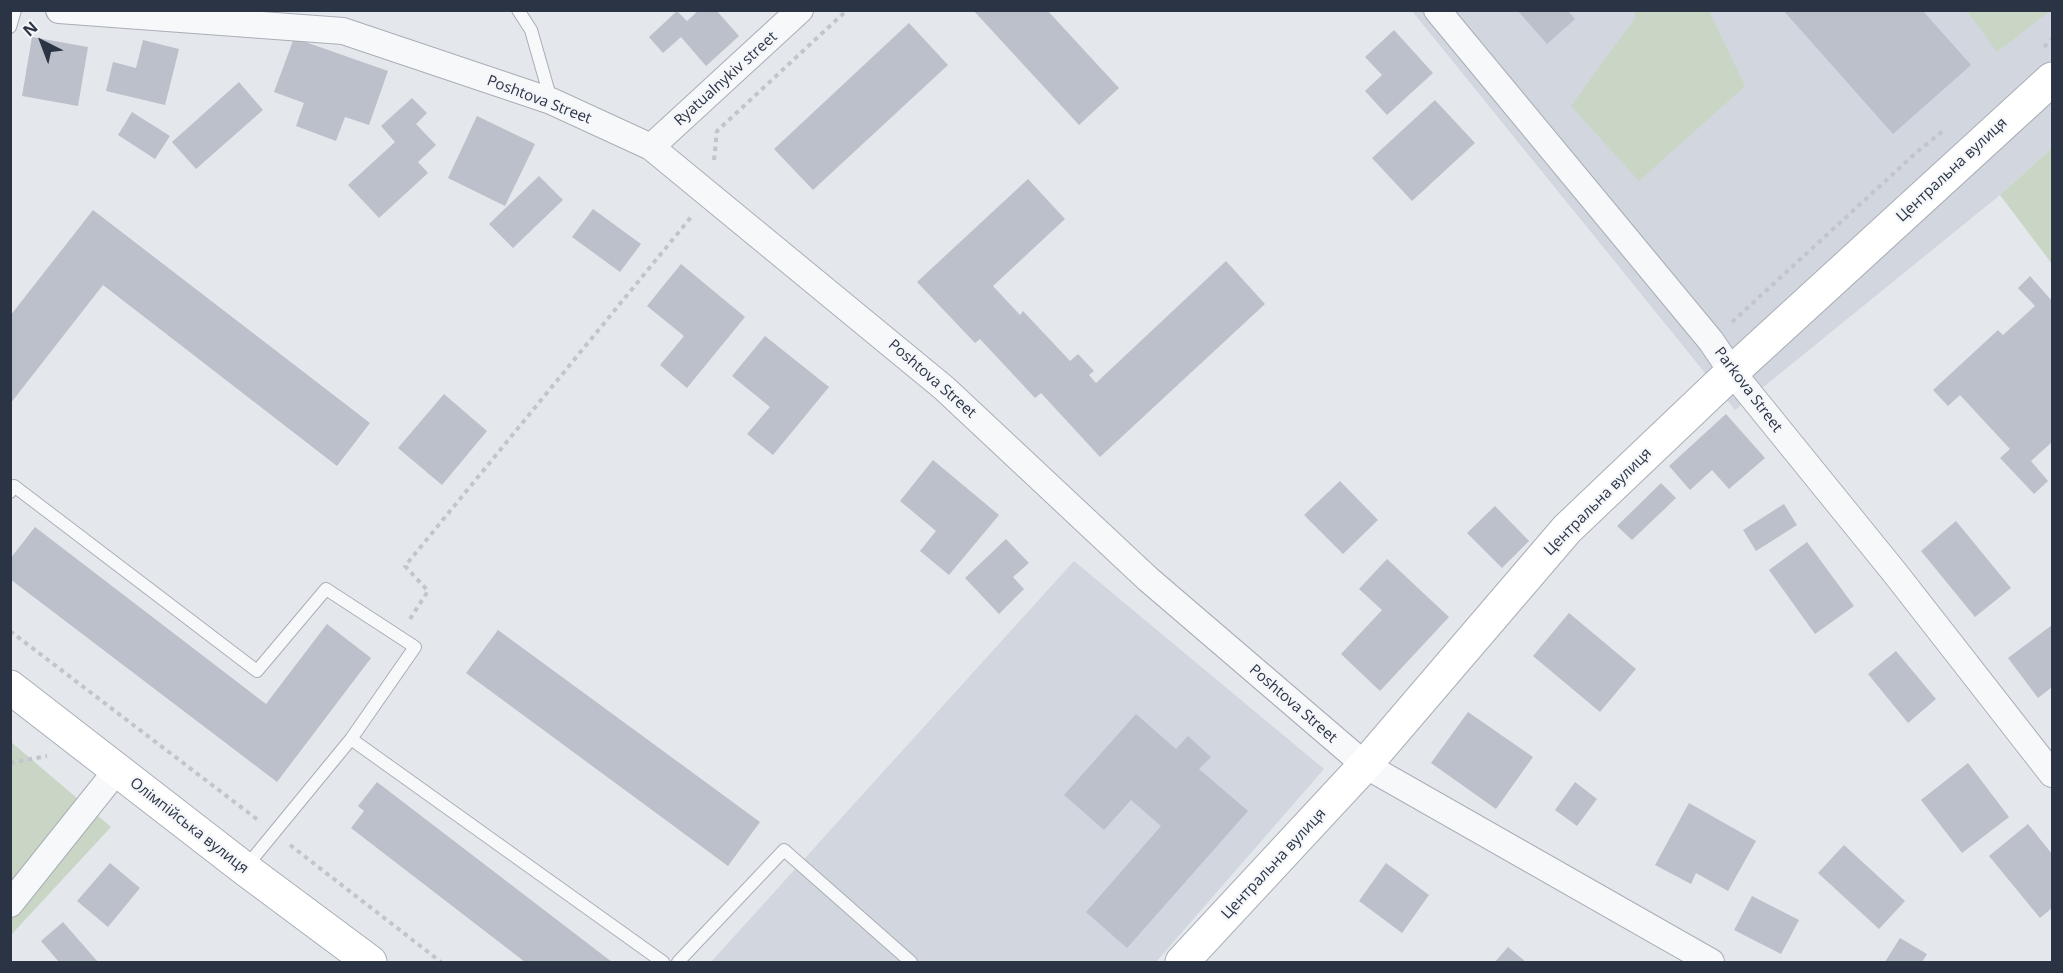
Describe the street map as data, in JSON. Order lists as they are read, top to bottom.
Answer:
{
  "streets": {
    "street": [
      "Ryatualnykiv street",
      "Poshtova Street",
      "Центральна вулиця",
      "Parkova Street",
      "Олімпійська вулиця"
    ]
  },
  "crossings": [
    ["Ryatualnykiv street", "Poshtova Street"],
    ["Poshtova Street", "Центральна вулиця"],
    ["Центральна вулиця", "Parkova Street"]
  ],
  "north": "top left"
}
